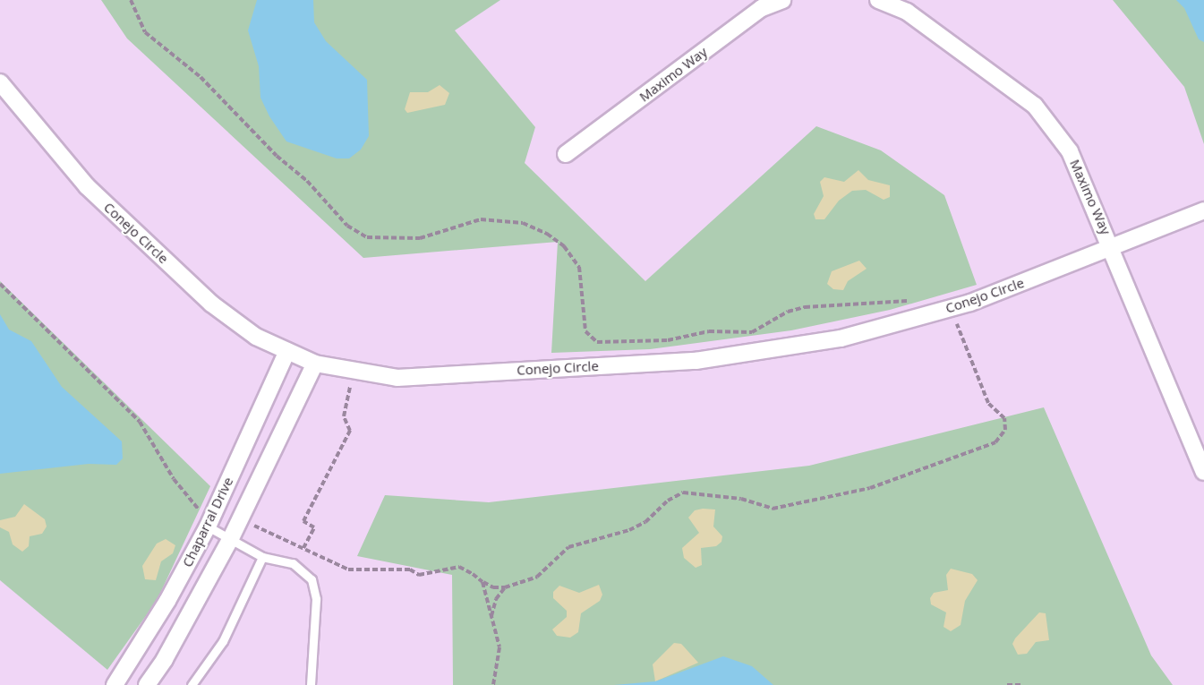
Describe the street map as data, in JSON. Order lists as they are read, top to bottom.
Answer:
{
  "streets": {
    "street": ["Maximo Way", "Conejo Circle", "Chaparral Drive"]
  },
  "crossings": [
    ["Maximo Way", "Conejo Circle"],
    ["Conejo Circle", "Chaparral Drive"]
  ]
}
